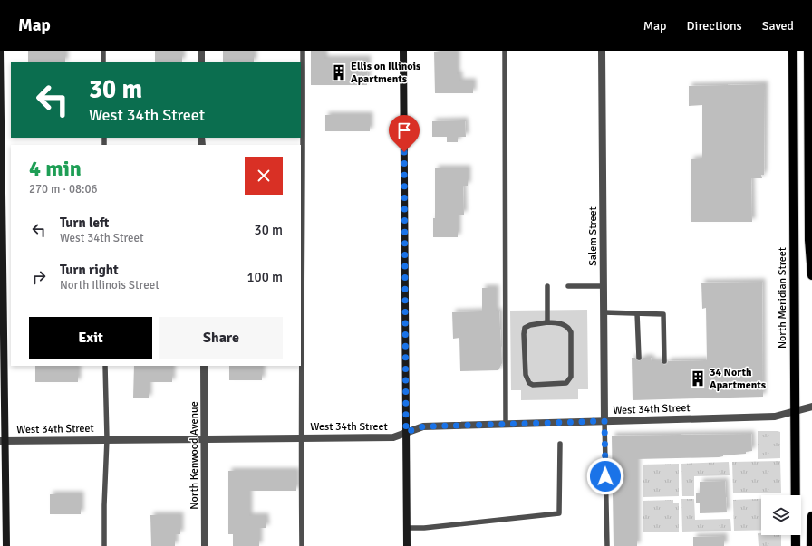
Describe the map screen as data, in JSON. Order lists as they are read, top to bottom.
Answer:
{
  "streets": {
    "main road": ["North Meridian Street"],
    "street": ["Salem Street", "West 34th Street", "North Kenwood Avenue"]
  },
  "crossings": [
    ["Salem Street", "West 34th Street"],
    ["North Meridian Street", "West 34th Street"],
    ["West 34th Street", "North Kenwood Avenue"]
  ],
  "places": {
    "building": ["Ellis on Illinois Apartments", "34 North Apartments"]
  },
  "page": {
    "header": "Map",
    "nav": ["Map", "Directions", "Saved"],
    "turn": ["30 m", "West 34th Street"],
    "heading": ["4 min", "270 m · 08:06"],
    "list": [
      {
        "name": "Turn left",
        "note": "West 34th Street",
        "value": "30 m"
      },
      {
        "name": "Turn right",
        "note": "North Illinois Street",
        "value": "100 m"
      }
    ],
    "buttons": ["Exit", "Share"]
  }
}
